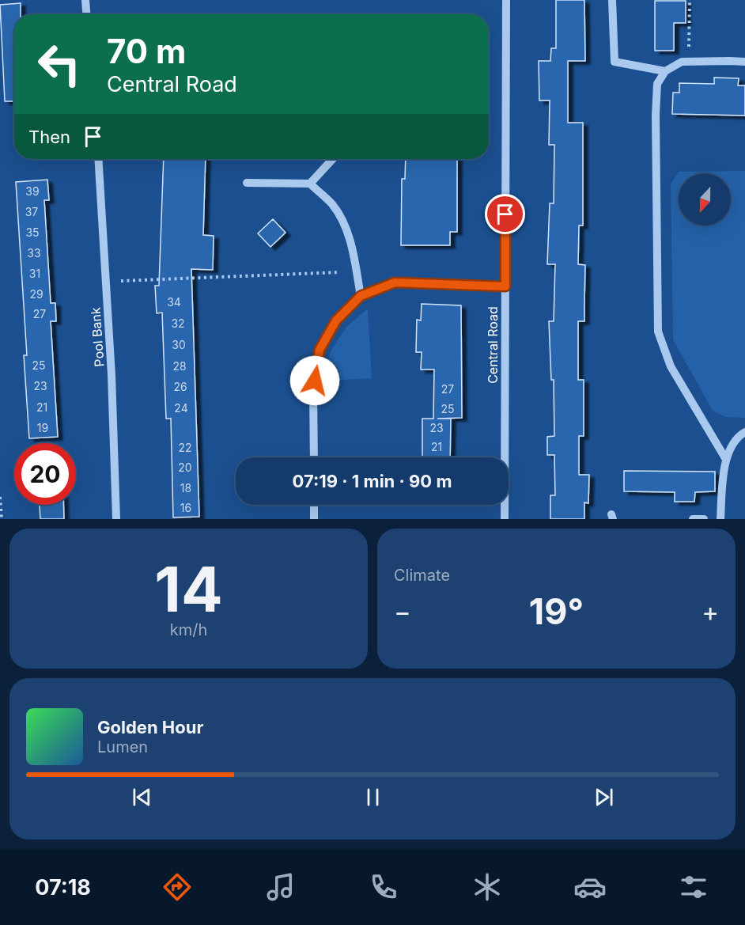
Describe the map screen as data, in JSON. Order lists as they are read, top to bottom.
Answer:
{
  "streets": {
    "street": ["Pool Bank", "Central Road"]
  },
  "house_numbers": [
    "39",
    "37",
    "35",
    "33",
    "31",
    "29",
    "34",
    "27",
    "32",
    "30",
    "25",
    "28",
    "23",
    "26",
    "27",
    "21",
    "24",
    "25",
    "19",
    "23",
    "21",
    "22",
    "20",
    "18",
    "16"
  ],
  "north": "bottom",
  "page": {
    "turn": ["70 m", "Central Road"],
    "then": "Then",
    "limit": "20",
    "trip": "07:19 · 1 min · 90 m",
    "tile": [
      ["14", "km/h"],
      "Climate"
    ],
    "heat": ["−", "19°", "+"],
    "song": ["Golden Hour", "Lumen"],
    "tabs": "07:18"
  }
}
